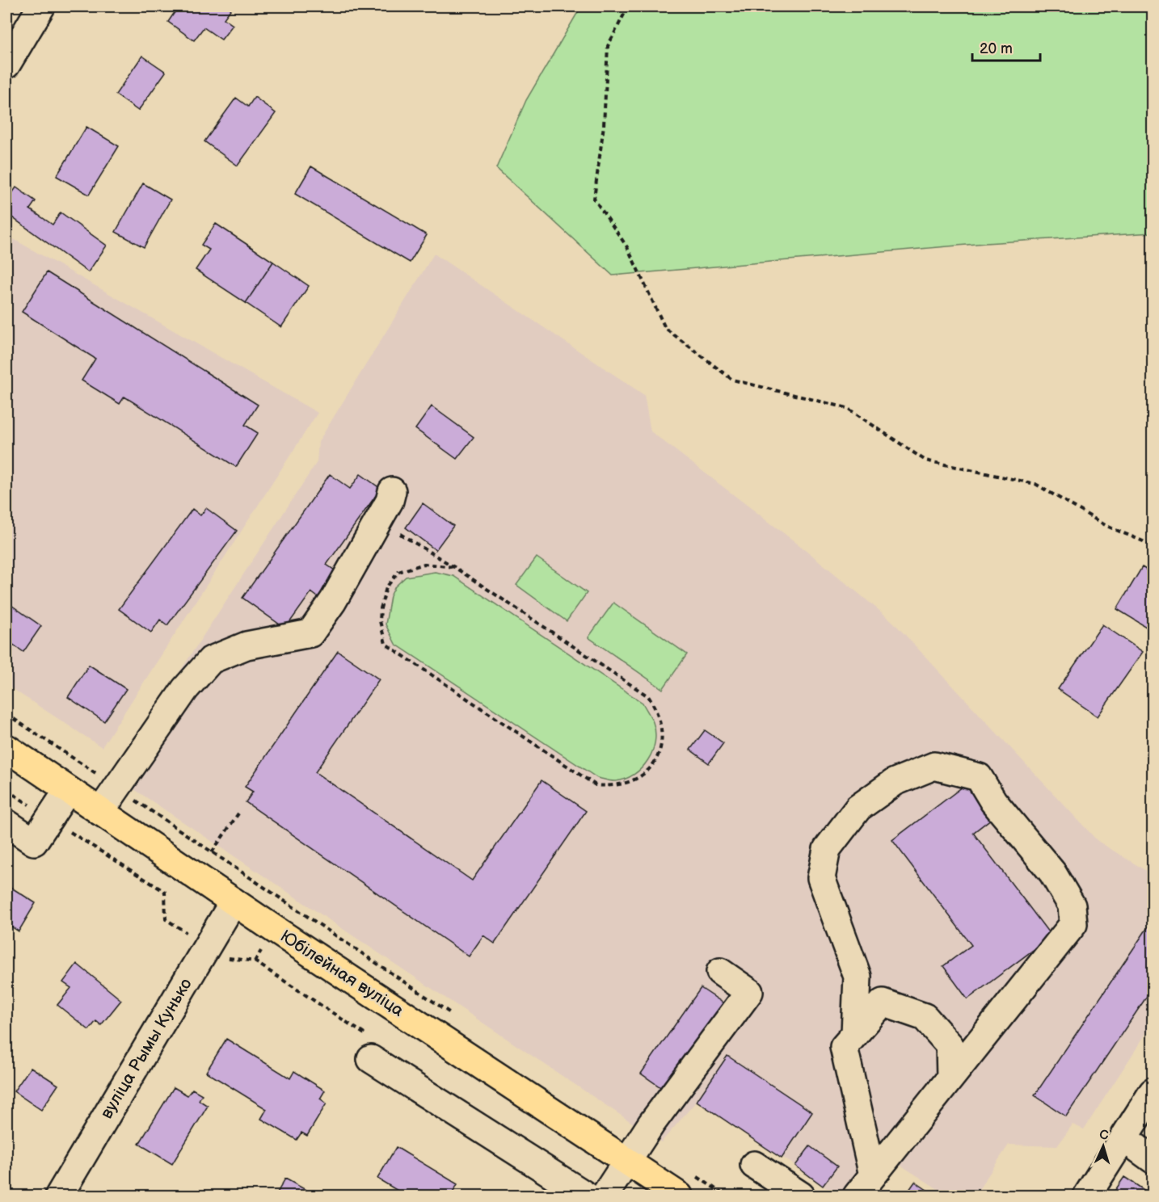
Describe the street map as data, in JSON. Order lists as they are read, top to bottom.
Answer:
{
  "streets": {
    "main road": ["Юбілейная вуліца"],
    "street": ["вуліца Рымы Кунько"]
  },
  "crossings": [
    ["Юбілейная вуліца", "вуліца Рымы Кунько"]
  ],
  "scale_bar": "20 m",
  "north": "top"
}
